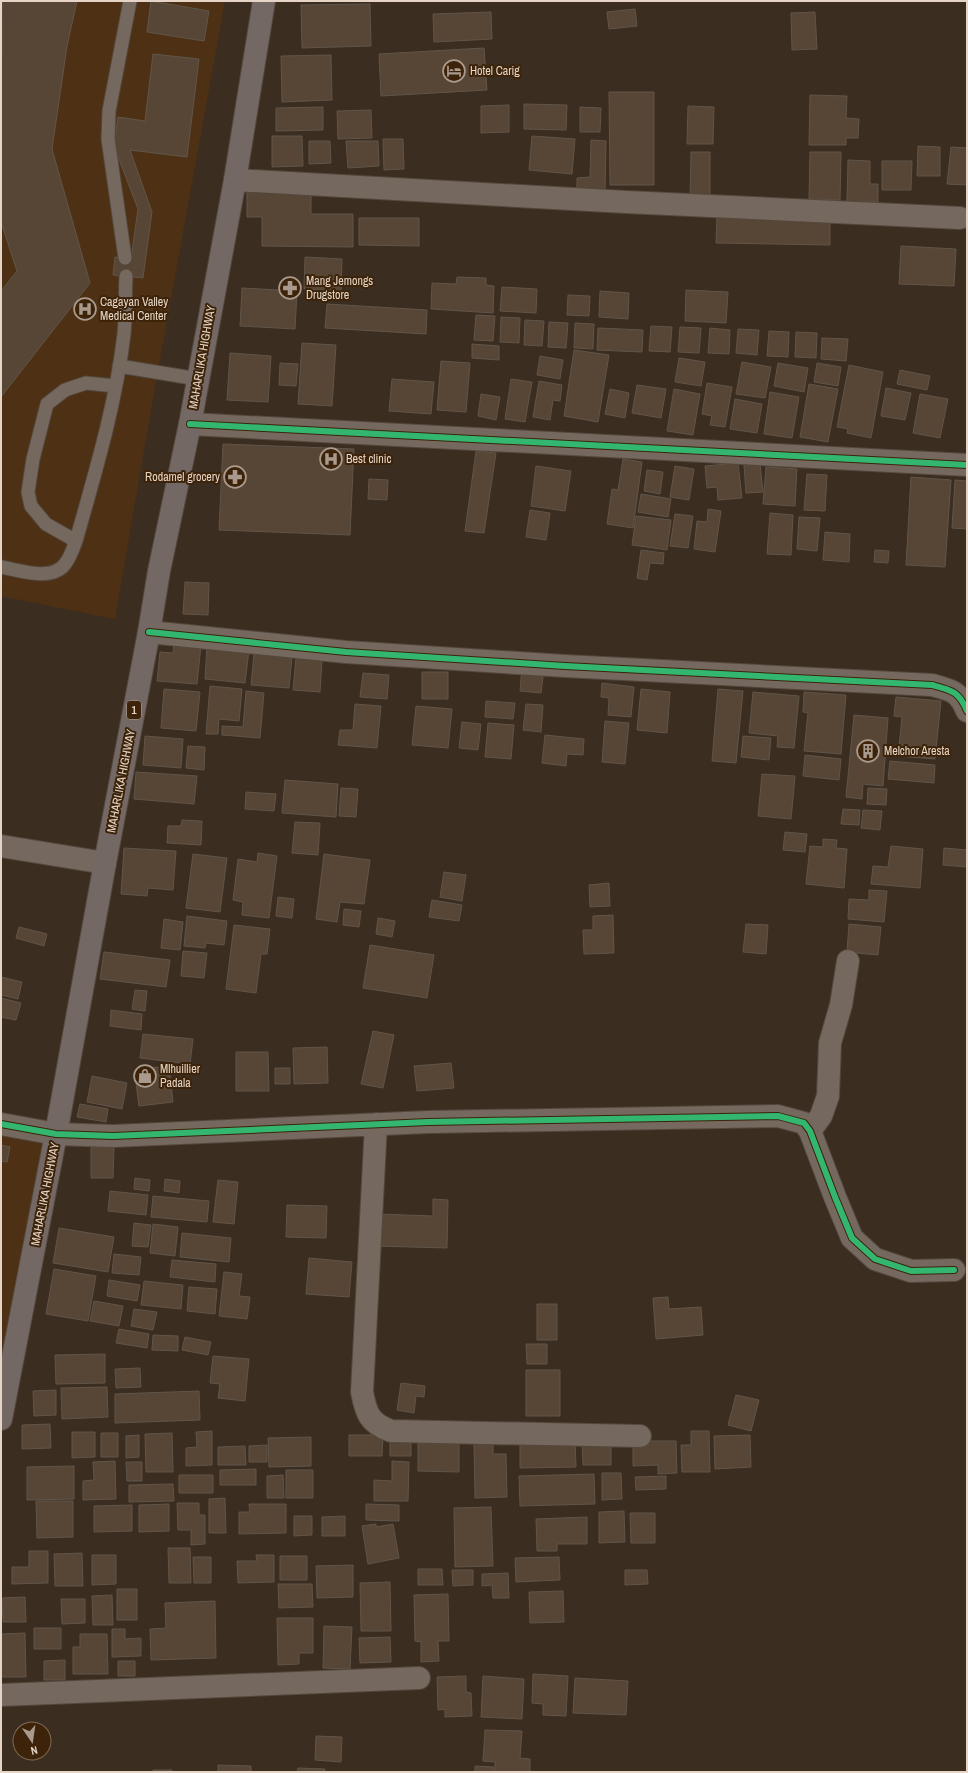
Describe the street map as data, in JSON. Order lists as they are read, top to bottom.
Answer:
{
  "streets": {
    "highway": ["MAHARLIKA HIGHWAY", "1"]
  },
  "places": {
    "hotel": ["Hotel Carig"],
    "pharmacy": ["Mang Jemongs Drugstore", "Rodamel grocery"],
    "hospital": ["Cagayan Valley Medical Center", "Best clinic"],
    "building": ["Melchor Aresta"],
    "shop": ["Mlhuillier Padala"]
  },
  "north": "bottom"
}
